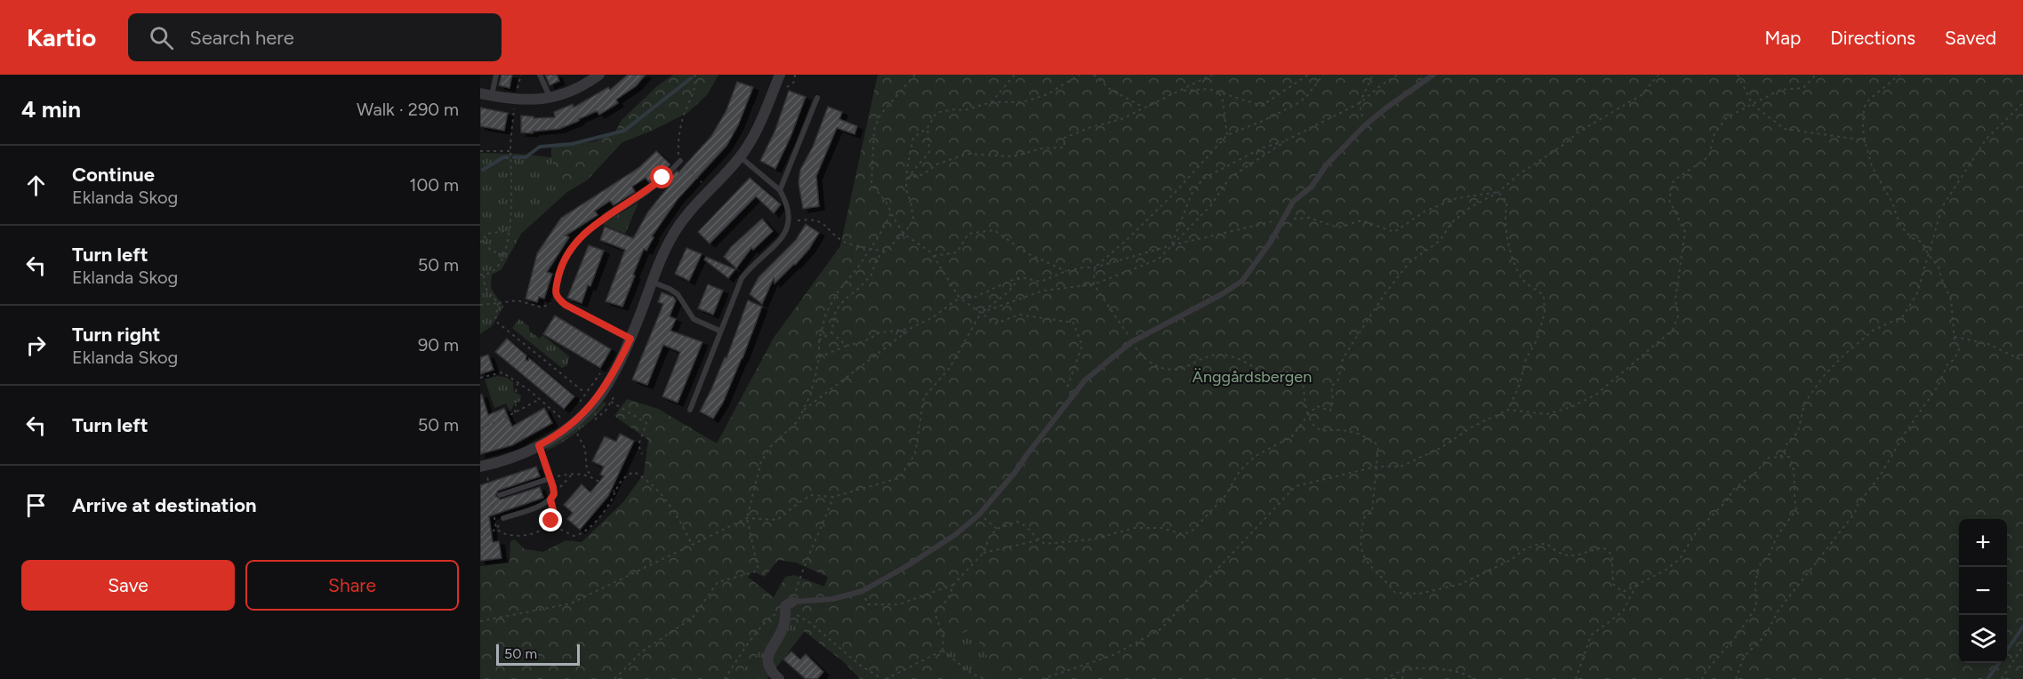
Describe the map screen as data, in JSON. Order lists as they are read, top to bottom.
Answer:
{
  "parks": ["Änggårdsbergen"],
  "scale_bar": "50 m",
  "page": {
    "header": "Kartio",
    "search": "Search here",
    "nav": ["Map", "Directions", "Saved"],
    "heading": ["4 min", "Walk · 290 m"],
    "list": [
      ["Continue", "Eklanda Skog", "100 m"],
      ["Turn left", "Eklanda Skog", "50 m"],
      ["Turn right", "Eklanda Skog", "90 m"],
      ["Turn left", "50 m"],
      "Arrive at destination"
    ],
    "map_buttons": ["+", "−"],
    "buttons": ["Save", "Share"],
    "scale": "50 m"
  }
}
